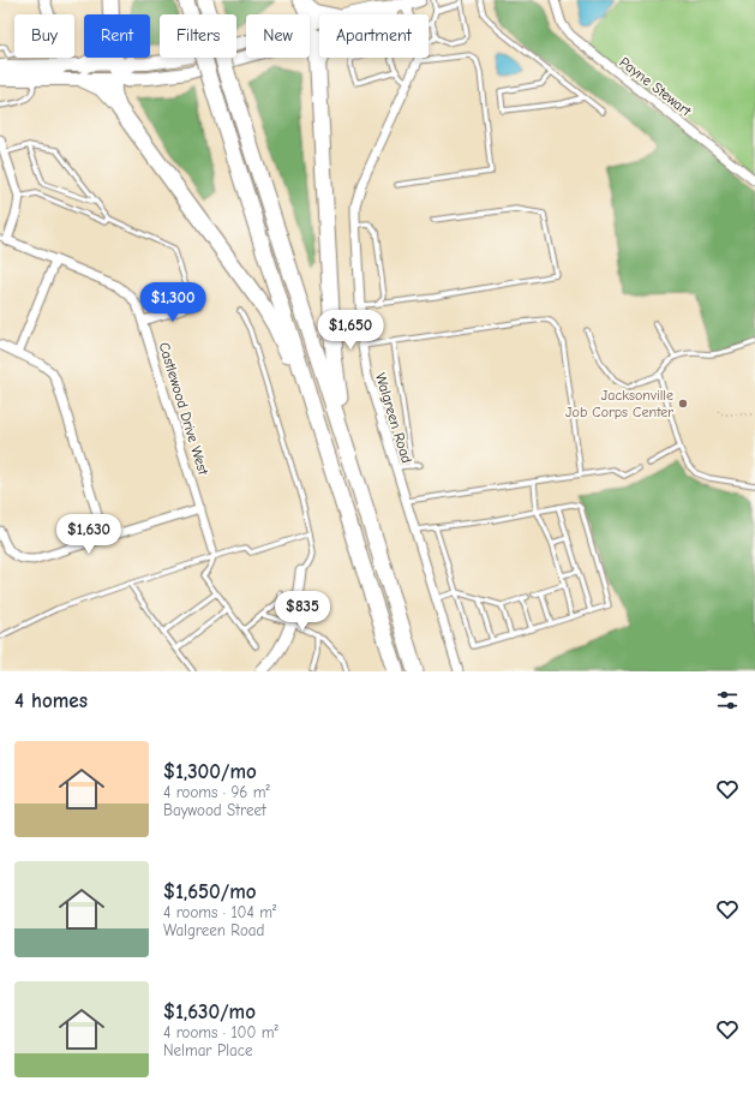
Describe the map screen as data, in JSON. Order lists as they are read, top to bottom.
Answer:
{
  "streets": {
    "street": ["Payne Stewart", "Castlewood Drive West", "Walgreen Road"]
  },
  "places": ["Jacksonville Job Corps Center"],
  "page": {
    "chip": [
      "Buy",
      "Rent",
      "Filters",
      "New",
      "Apartment"
    ],
    "price": [
      "$1,300",
      "$1,650",
      "$1,630",
      "$835"
    ],
    "heading": "4 homes",
    "list": [
      {
        "name": "$1,300/mo",
        "note": "4 rooms · 96 m² · Baywood Street"
      },
      {
        "name": "$1,650/mo",
        "note": "4 rooms · 104 m² · Walgreen Road"
      },
      {
        "name": "$1,630/mo",
        "note": "4 rooms · 100 m² · Nelmar Place"
      }
    ]
  }
}
